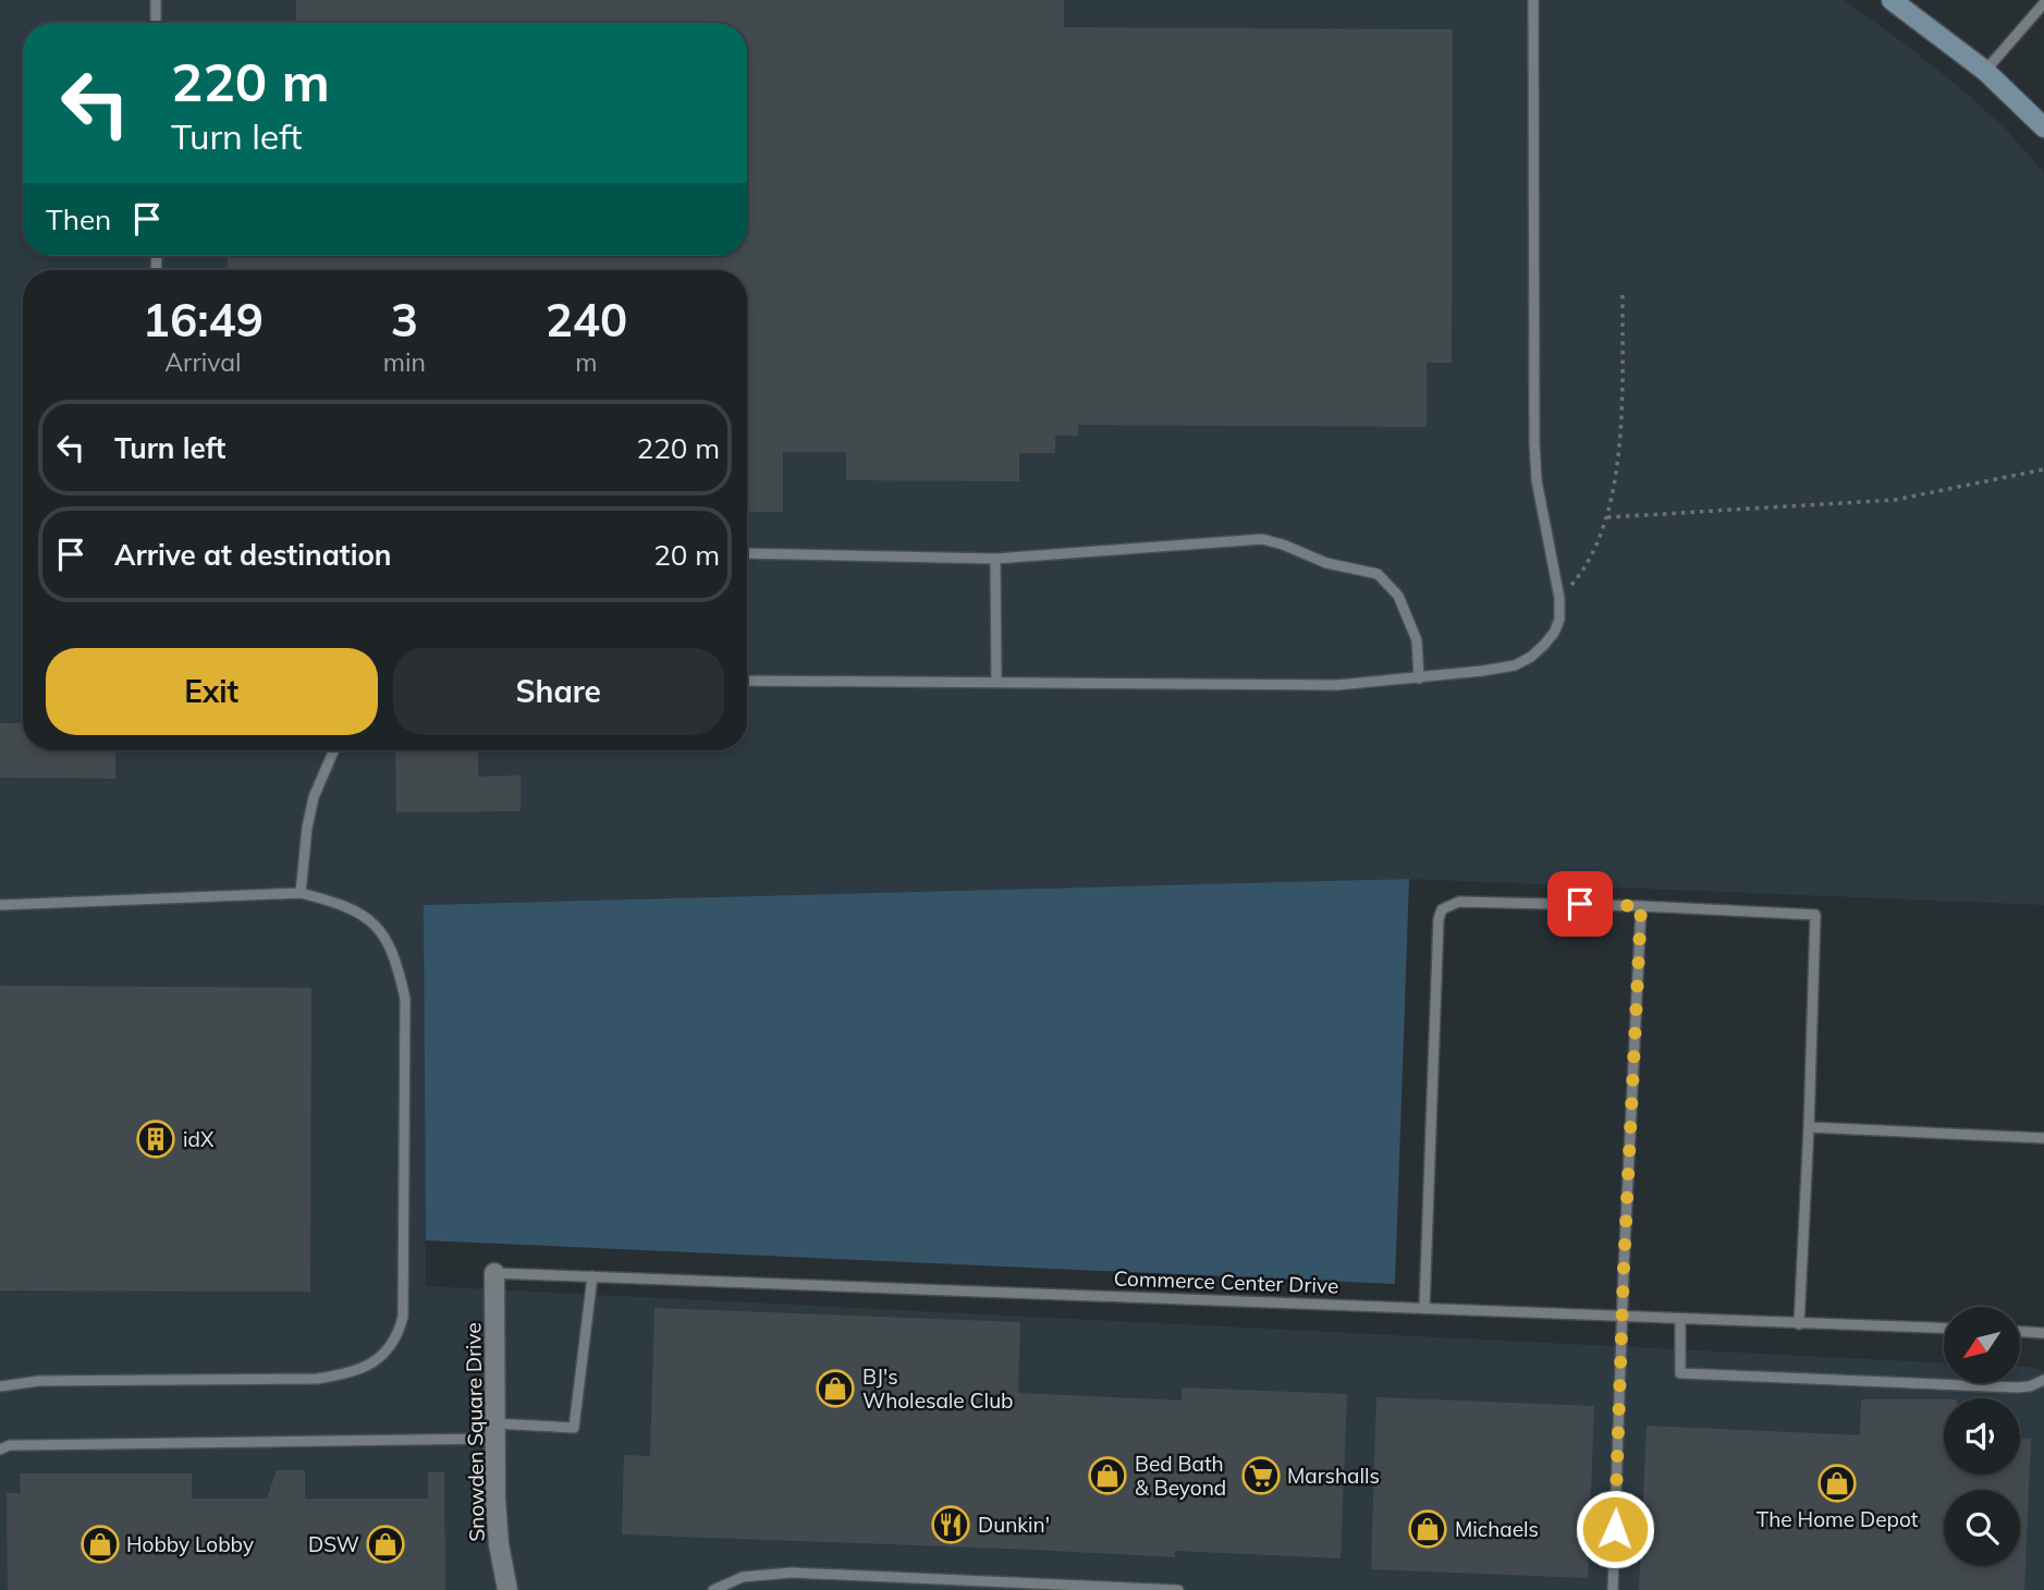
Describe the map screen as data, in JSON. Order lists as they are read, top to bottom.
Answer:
{
  "streets": {
    "street": ["Snowden Square Drive"],
    "lane": ["Commerce Center Drive"]
  },
  "crossings": [
    ["Commerce Center Drive", "Snowden Square Drive"]
  ],
  "places": {
    "building": ["idX"],
    "shop": [
      "BJ's Wholesale Club",
      "Bed Bath & Beyond",
      "The Home Depot",
      "Michaels",
      "Hobby Lobby",
      "DSW"
    ],
    "supermarket": ["Marshalls"],
    "restaurant": ["Dunkin'"]
  },
  "north": "bottom left",
  "page": {
    "turn": ["220 m", "Turn left"],
    "then": "Then",
    "eta": [
      "16:49",
      "Arrival",
      "3",
      "min",
      "240",
      "m"
    ],
    "list": [
      {
        "name": "Turn left",
        "value": "220 m"
      },
      {
        "name": "Arrive at destination",
        "value": "20 m"
      }
    ],
    "buttons": ["Exit", "Share"]
  }
}
